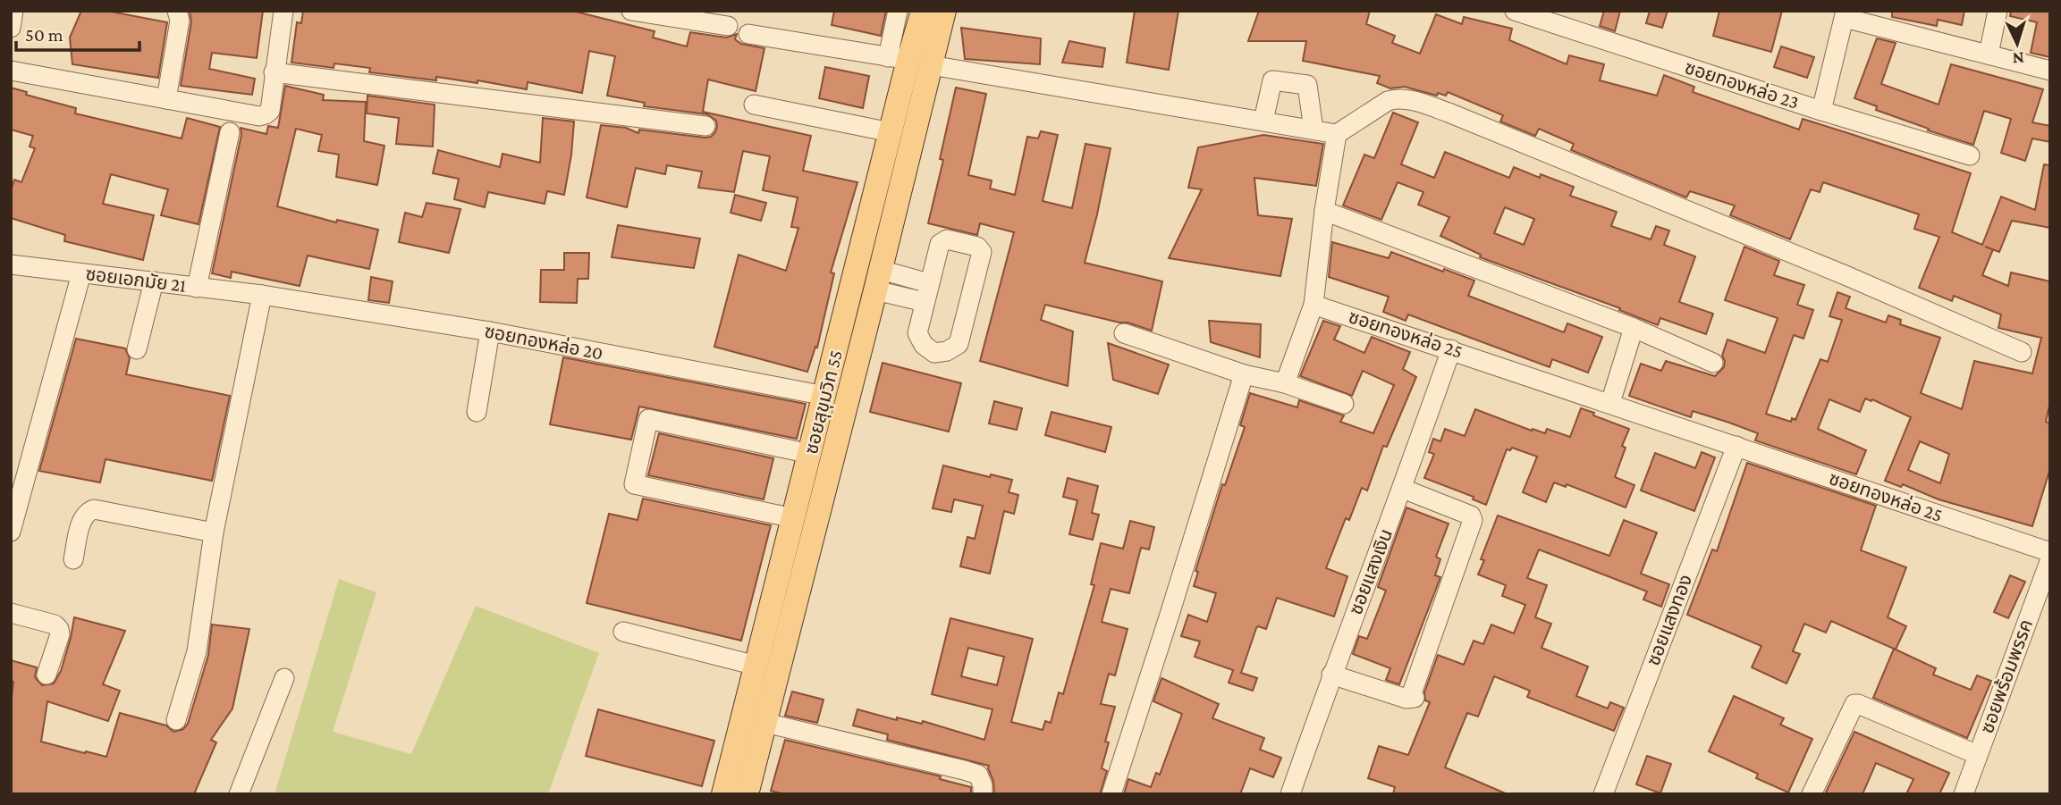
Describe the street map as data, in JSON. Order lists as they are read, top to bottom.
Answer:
{
  "streets": {
    "main road": ["ซอยสุขุมวิท 55"],
    "street": [
      "ซอยทองหล่อ 23",
      "ซอยเอกมัย 21",
      "ซอยทองหล่อ 25",
      "ซอยทองหล่อ 20",
      "ซอยแสงเงิน",
      "ซอยแสงทอง",
      "ซอยพร้อมพรรค"
    ]
  },
  "crossings": [
    ["ซอยเอกมัย 21", "ซอยทองหล่อ 20"],
    ["ซอยทองหล่อ 25", "ซอยแสงเงิน"],
    ["ซอยทองหล่อ 25", "ซอยแสงทอง"],
    ["ซอยทองหล่อ 20", "ซอยสุขุมวิท 55"]
  ],
  "scale_bar": "50 m",
  "north": "bottom"
}
